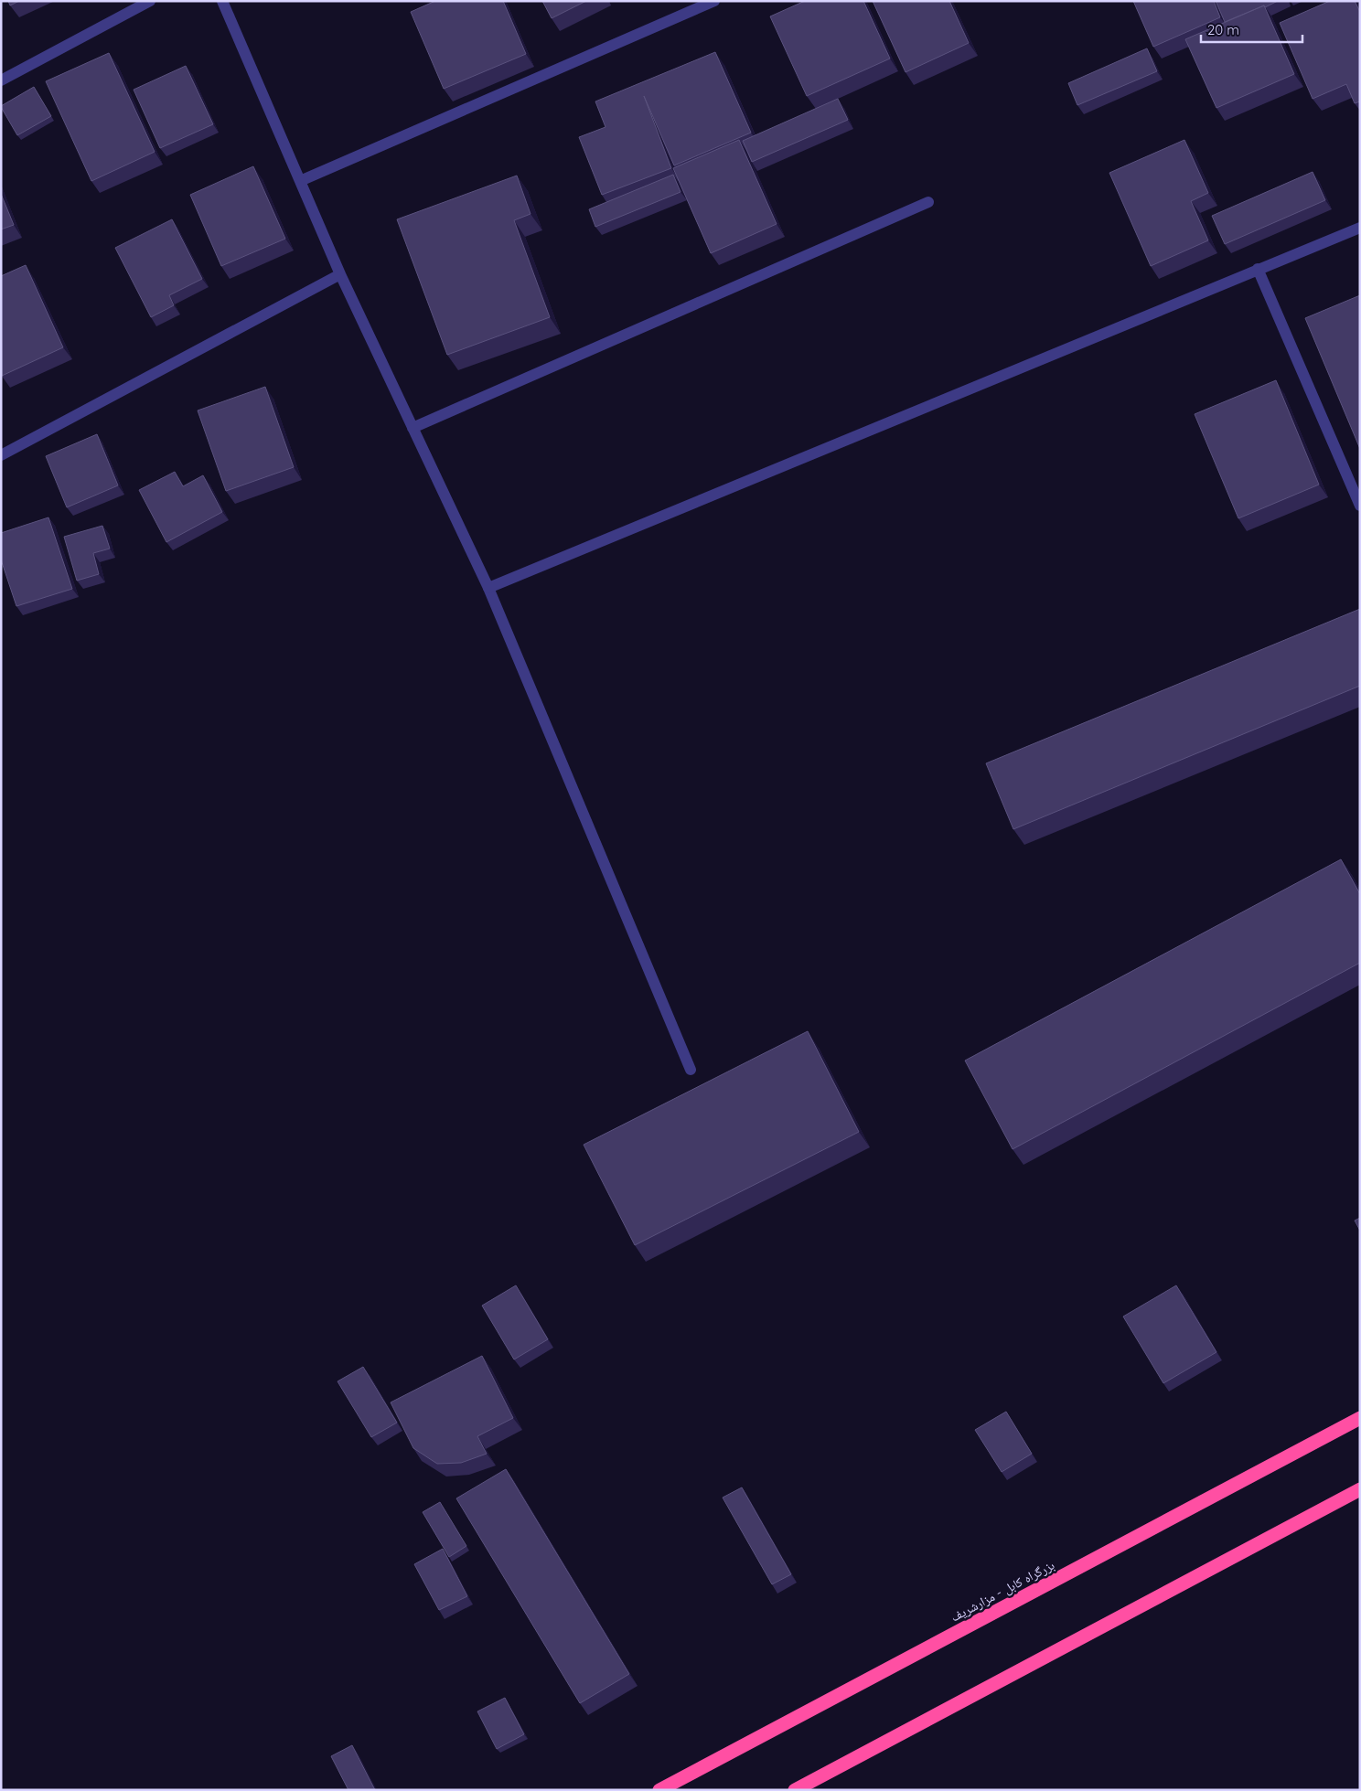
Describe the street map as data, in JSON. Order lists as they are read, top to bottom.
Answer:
{
  "streets": {
    "highway": ["بزرگراه کابل - مزارشریف"]
  },
  "scale_bar": "20 m"
}
